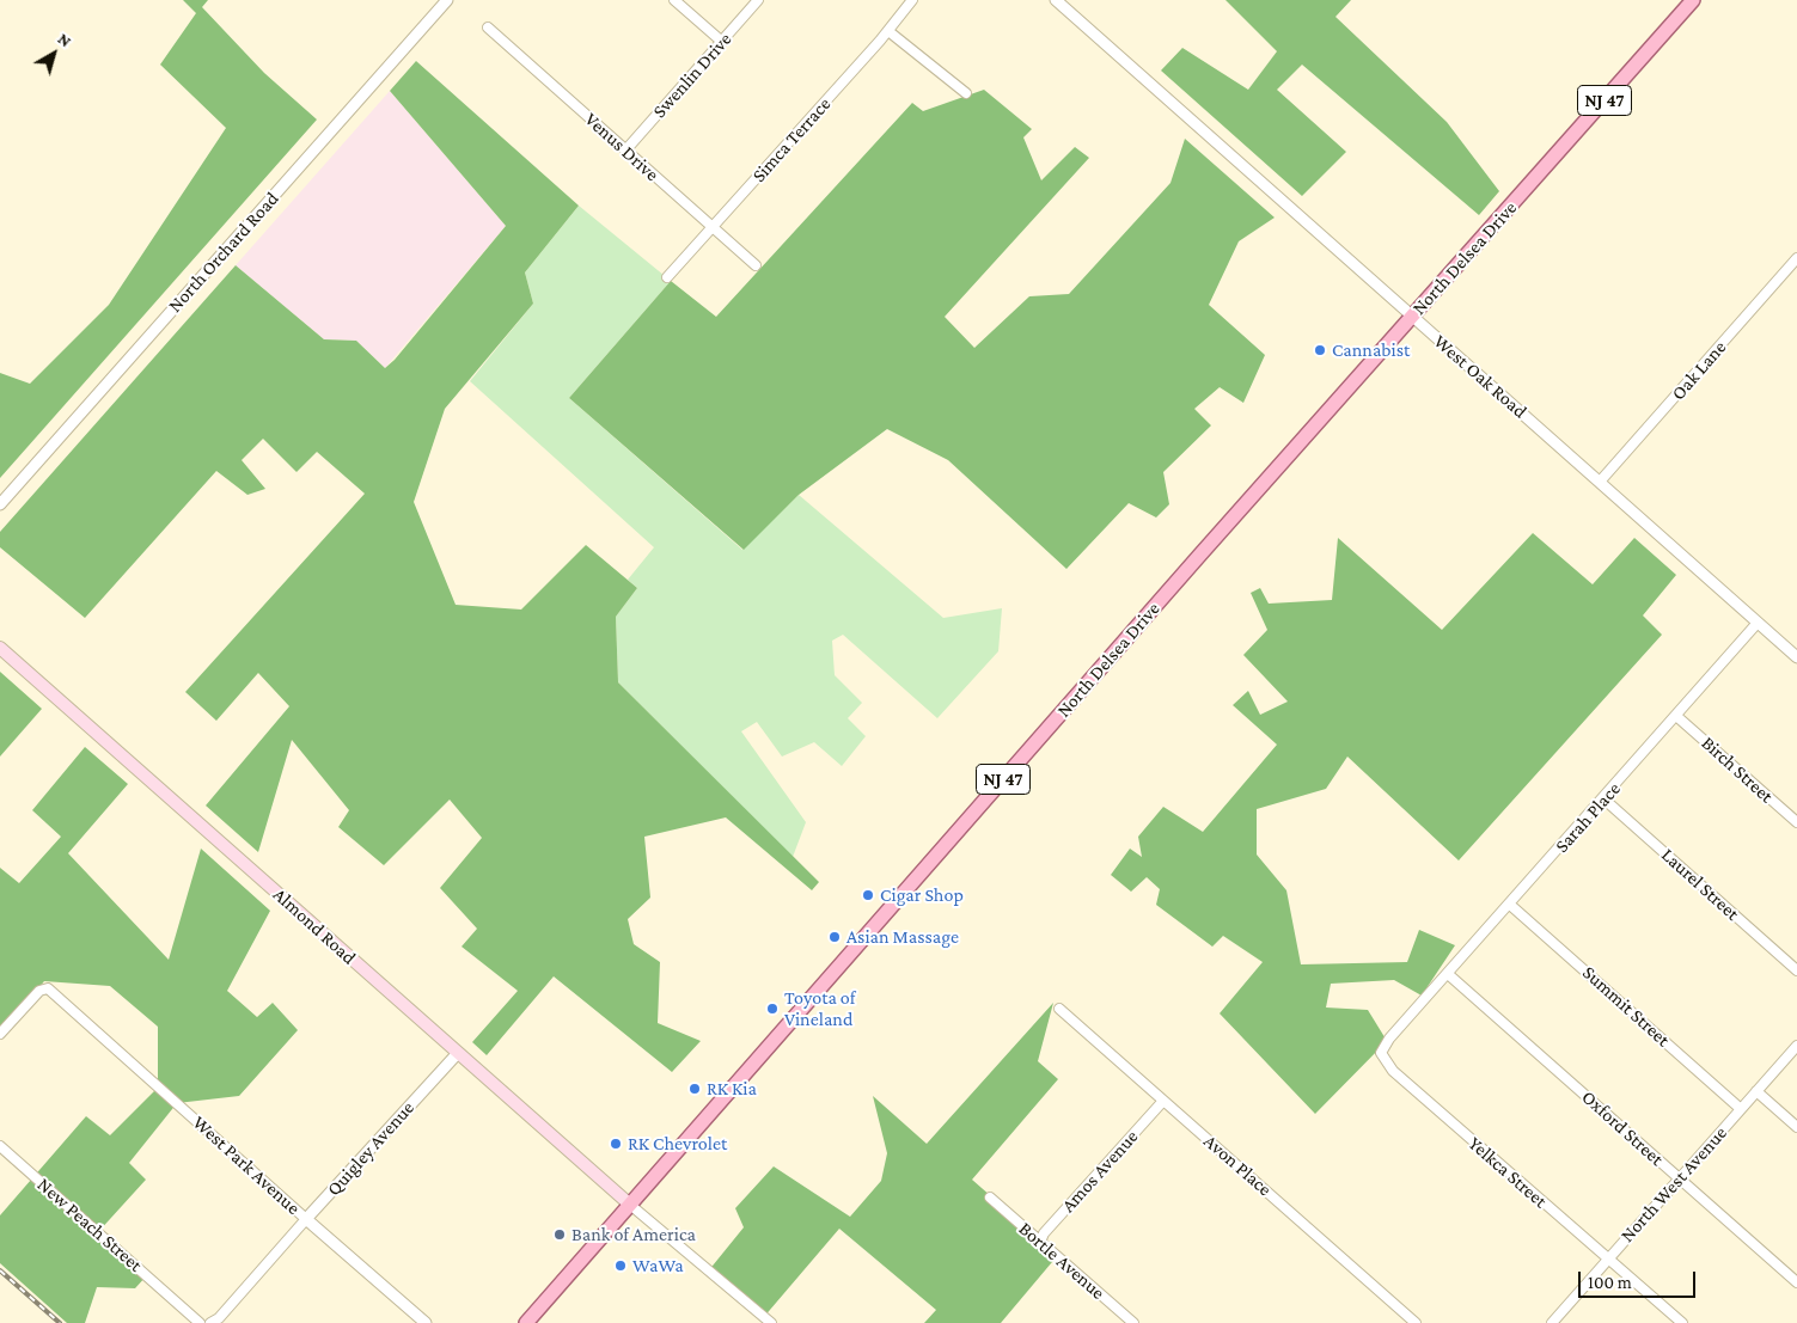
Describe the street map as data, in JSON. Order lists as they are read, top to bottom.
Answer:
{
  "streets": {
    "main road": ["NJ 47", "North Delsea Drive", "Almond Road"],
    "street": [
      "Swenlin Drive",
      "Simca Terrace",
      "Venus Drive",
      "North Orchard Road",
      "Oak Lane",
      "West Oak Road",
      "Birch Street",
      "Sarah Place",
      "Laurel Street",
      "Summit Street",
      "Oxford Street",
      "Quigley Avenue",
      "West Park Avenue",
      "Avon Place",
      "Amos Avenue",
      "Yelkca Street",
      "North West Avenue",
      "New Peach Street",
      "Bortle Avenue"
    ]
  },
  "crossings": [
    ["Swenlin Drive", "Venus Drive"],
    ["Simca Terrace", "Venus Drive"],
    ["North Delsea Drive", "West Oak Road"],
    ["North Delsea Drive", "Almond Road"],
    ["Oak Lane", "West Oak Road"],
    ["West Oak Road", "Sarah Place"],
    ["Birch Street", "Sarah Place"],
    ["Sarah Place", "Laurel Street"],
    ["Sarah Place", "Summit Street"],
    ["Sarah Place", "Oxford Street"],
    ["Sarah Place", "Yelkca Street"],
    ["Almond Road", "Quigley Avenue"],
    ["Summit Street", "North West Avenue"],
    ["Oxford Street", "North West Avenue"],
    ["Quigley Avenue", "West Park Avenue"],
    ["Avon Place", "Amos Avenue"],
    ["Amos Avenue", "Bortle Avenue"],
    ["Yelkca Street", "North West Avenue"]
  ],
  "places": [
    "Cannabist",
    "Cigar Shop",
    "Asian Massage",
    "Toyota of Vineland",
    "RK Kia",
    "RK Chevrolet",
    "Bank of America",
    "WaWa"
  ],
  "scale_bar": "100 m",
  "north": "top right"
}
